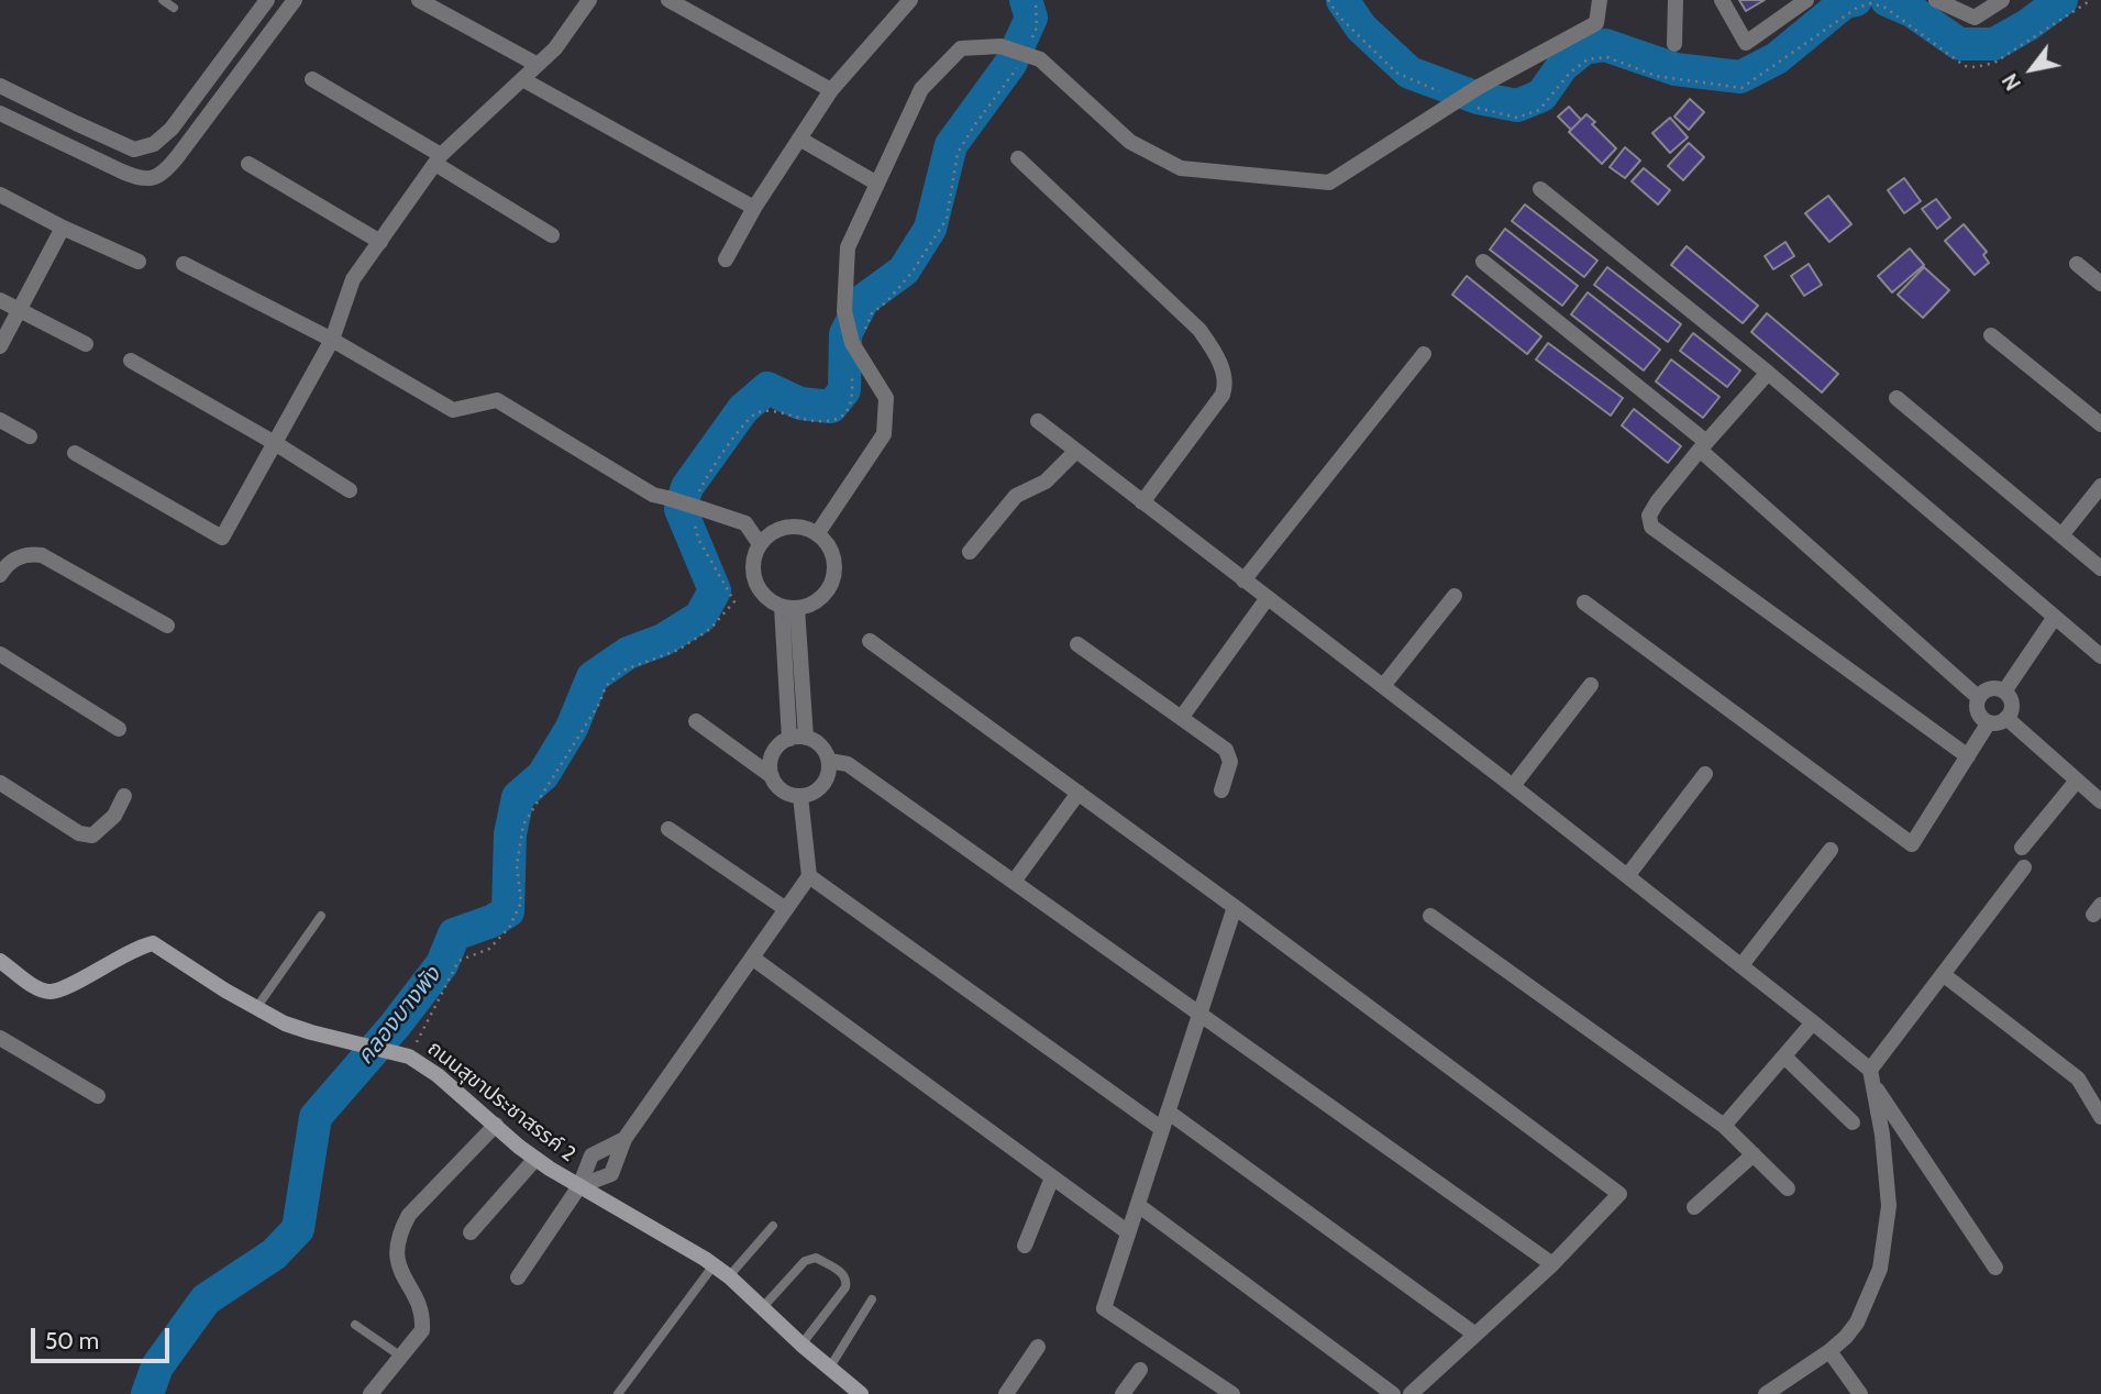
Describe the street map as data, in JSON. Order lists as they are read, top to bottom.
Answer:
{
  "streets": {
    "street": ["ถนนสุขาประชาสรรค์ 2"]
  },
  "water": ["คลองบางพัง"],
  "scale_bar": "50 m",
  "north": "bottom left"
}
